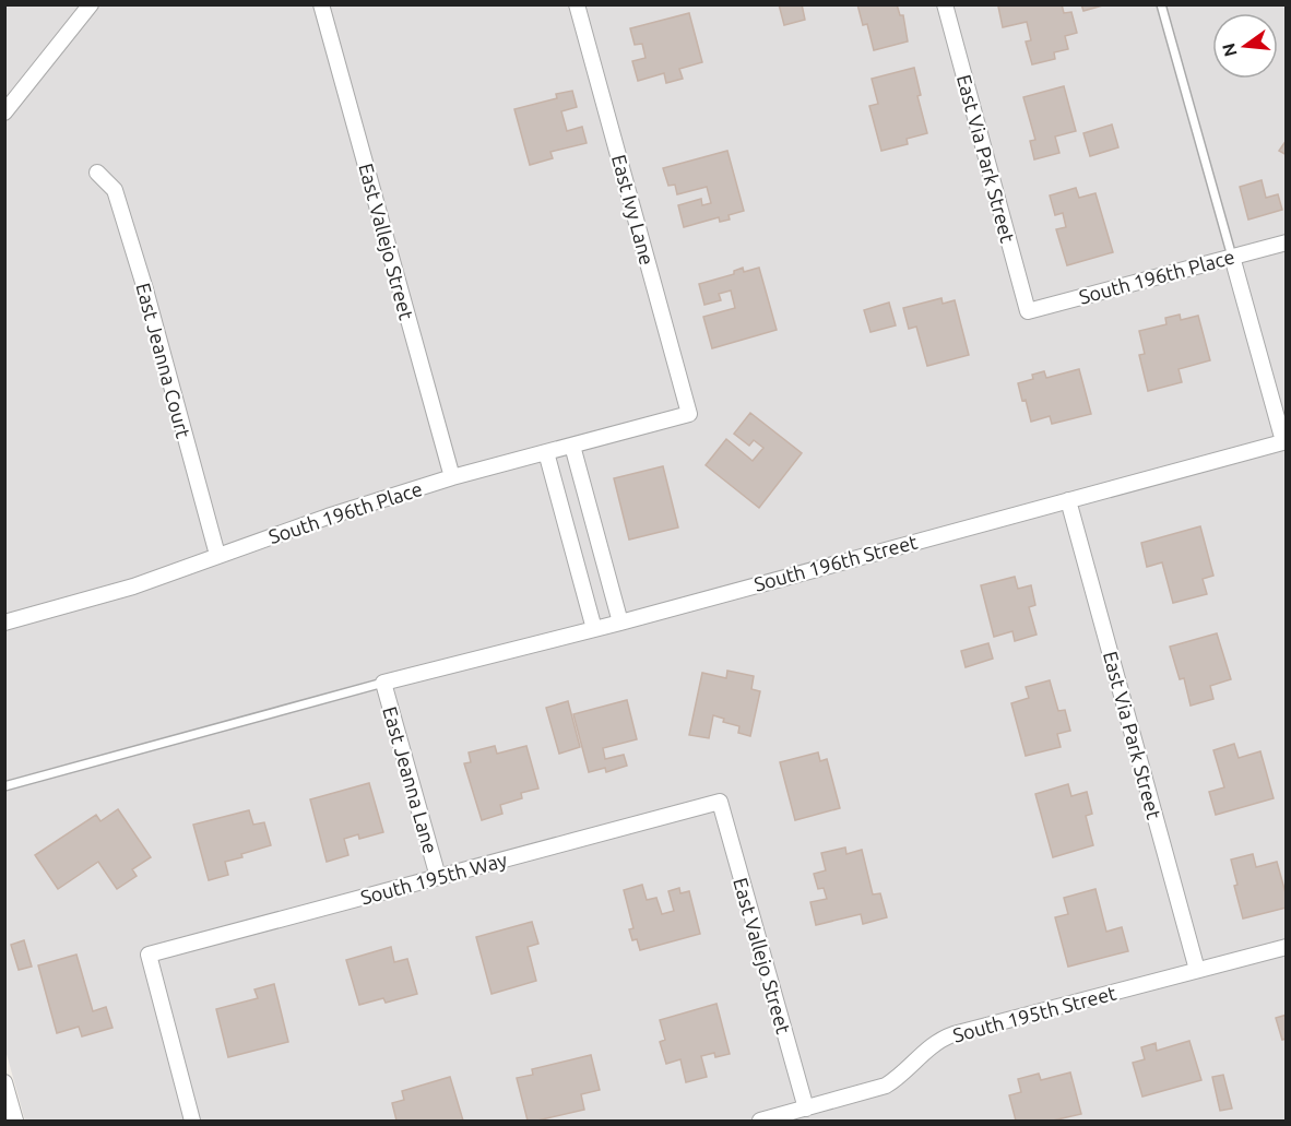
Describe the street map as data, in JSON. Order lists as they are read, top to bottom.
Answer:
{
  "streets": {
    "street": [
      "East Via Park Street",
      "East Ivy Lane",
      "East Vallejo Street",
      "South 196th Place",
      "East Jeanna Court",
      "South 196th Street",
      "East Jeanna Lane",
      "South 195th Way",
      "South 195th Street"
    ]
  },
  "crossings": [
    ["East Via Park Street", "South 196th Place"],
    ["East Via Park Street", "South 196th Street"],
    ["East Via Park Street", "South 195th Street"],
    ["East Ivy Lane", "South 196th Place"],
    ["East Vallejo Street", "South 196th Place"],
    ["East Vallejo Street", "South 195th Way"],
    ["East Vallejo Street", "South 195th Street"],
    ["South 196th Place", "East Jeanna Court"],
    ["South 196th Street", "East Jeanna Lane"],
    ["East Jeanna Lane", "South 195th Way"]
  ],
  "north": "left"
}
